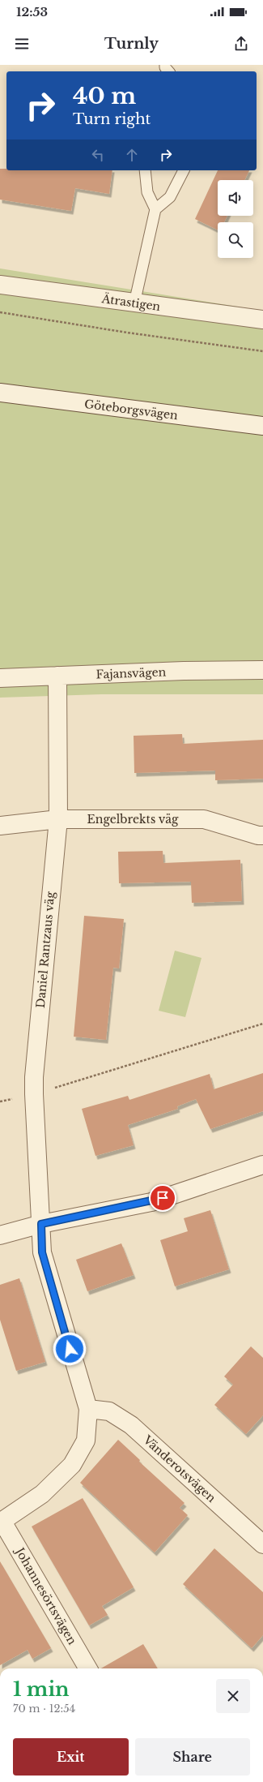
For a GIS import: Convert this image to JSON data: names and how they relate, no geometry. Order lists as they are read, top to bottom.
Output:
{
  "streets": {
    "street": [
      "Ätrastigen",
      "Göteborgsvägen",
      "Fajansvägen",
      "Engelbrekts väg",
      "Daniel Rantzaus väg",
      "Vänderotsvägen",
      "Johannesörtsvägen"
    ]
  },
  "crossings": [
    ["Fajansvägen", "Daniel Rantzaus väg"],
    ["Engelbrekts väg", "Daniel Rantzaus väg"],
    ["Daniel Rantzaus väg", "Vänderotsvägen"]
  ],
  "page": {
    "status": "12:53",
    "header": "Turnly",
    "turn": ["40 m", "Turn right"],
    "heading": ["1 min", "70 m · 12:54"],
    "buttons": ["Exit", "Share"]
  }
}
